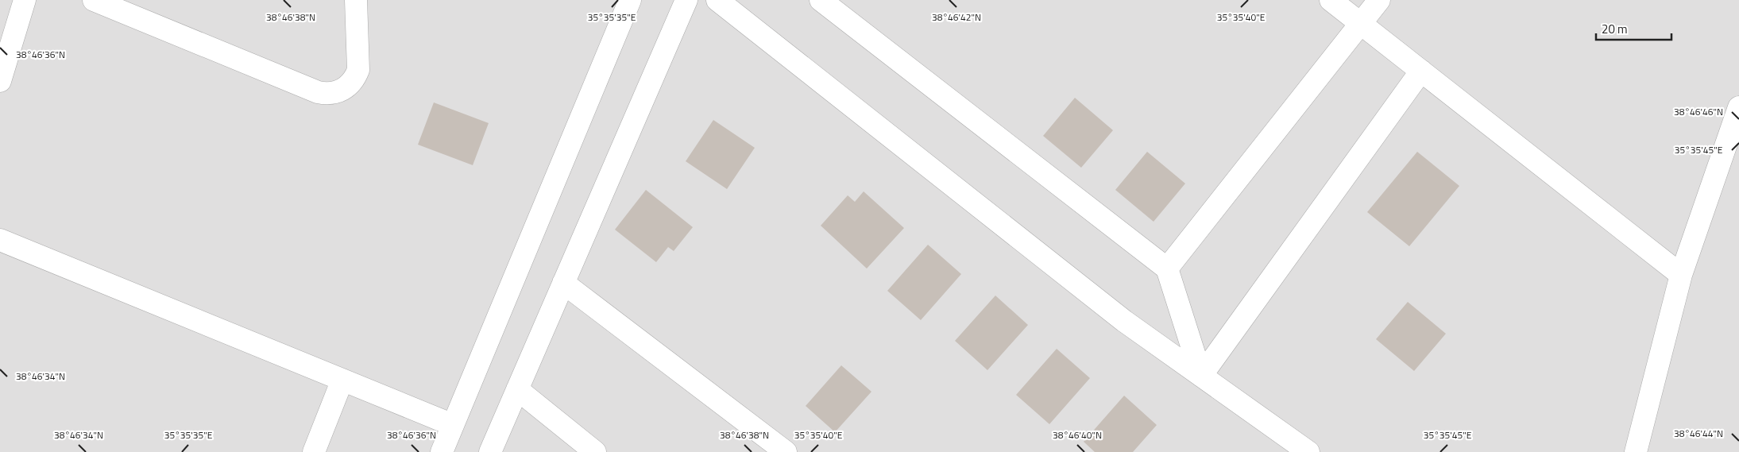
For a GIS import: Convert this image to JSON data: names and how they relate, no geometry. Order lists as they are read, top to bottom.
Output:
{
  "scale_bar": "20 m",
  "coordinates": [
    "38°46'38\"N",
    "38°46'42\"N",
    "35°35'35\"E",
    "35°35'40\"E",
    "38°46'36\"N",
    "38°46'46\"N",
    "35°35'45\"E",
    "38°46'34\"N",
    "38°46'44\"N",
    "38°46'40\"N"
  ]
}
